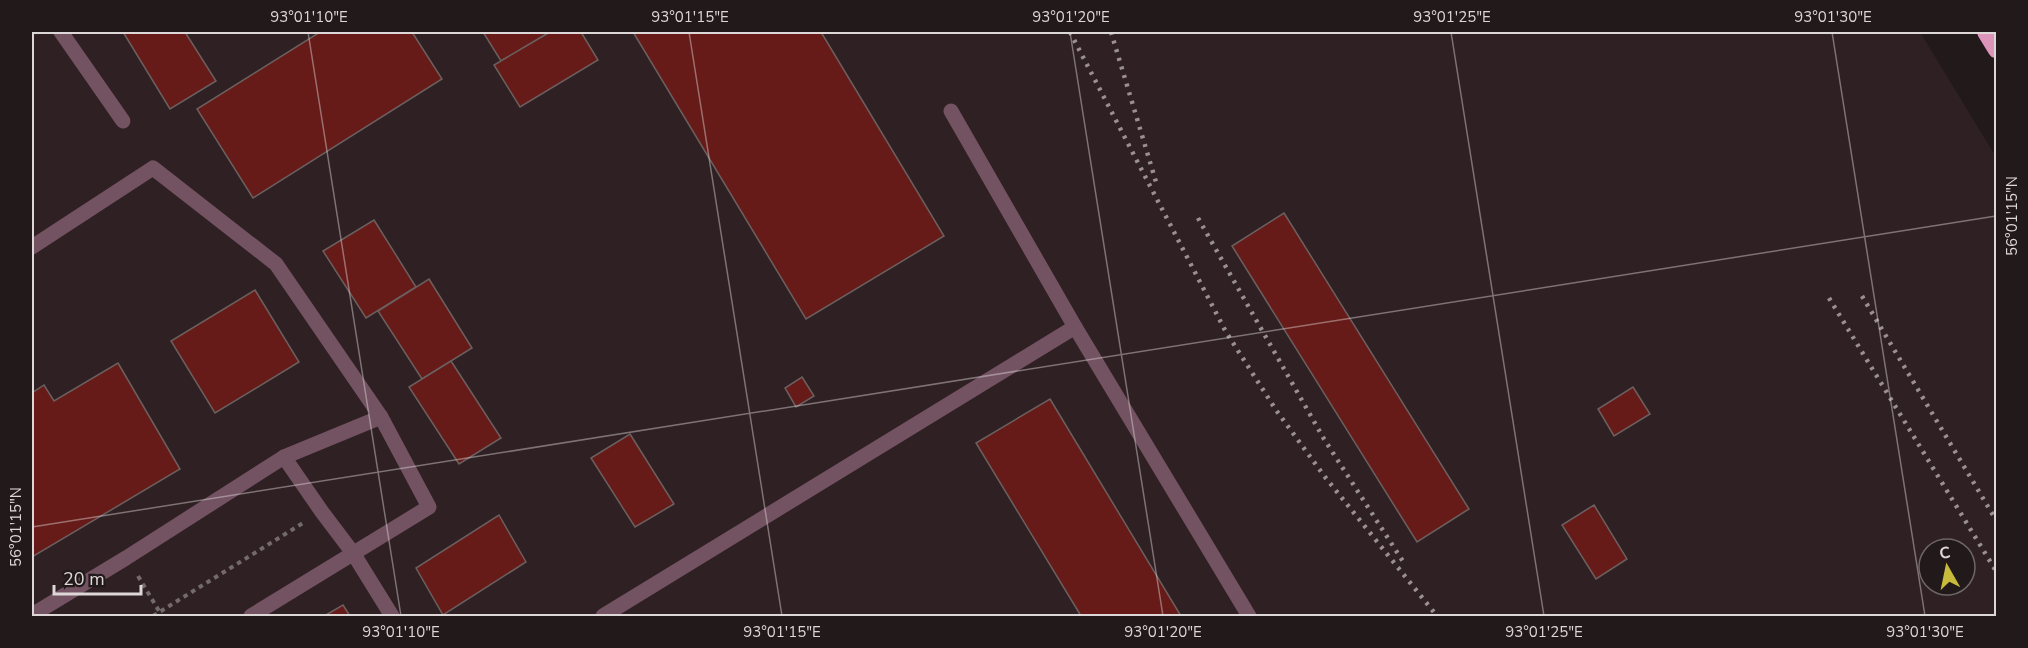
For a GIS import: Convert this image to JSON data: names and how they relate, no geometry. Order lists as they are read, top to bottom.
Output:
{
  "scale_bar": "20 m",
  "north": "top",
  "coordinates": [
    "93°01'10\"E",
    "93°01'15\"E",
    "93°01'20\"E",
    "93°01'25\"E",
    "93°01'30\"E",
    "56°01'15\"N"
  ]
}
